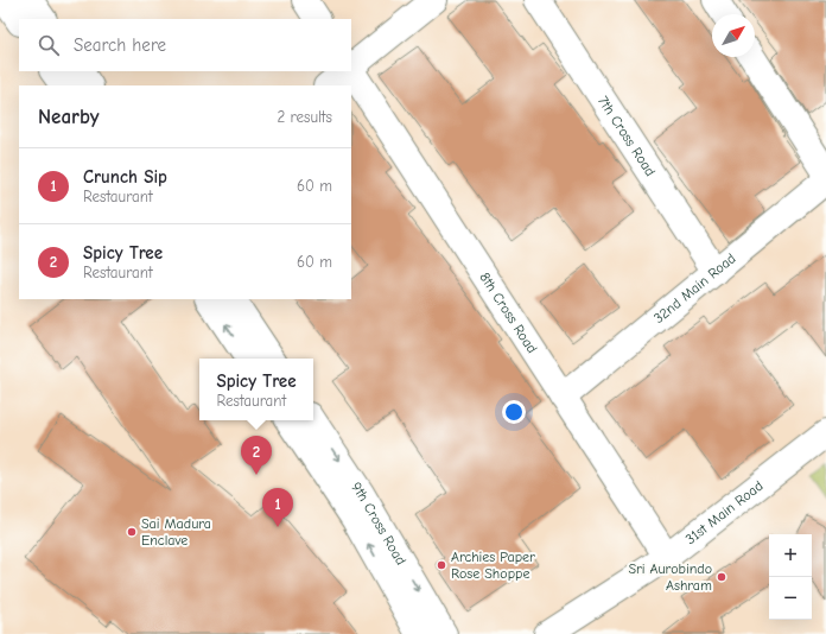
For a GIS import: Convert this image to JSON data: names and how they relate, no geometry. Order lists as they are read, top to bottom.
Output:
{
  "streets": {
    "street": [
      "7th Cross Road",
      "32nd Main Road",
      "8th Cross Road",
      "31st Main Road",
      "9th Cross Road"
    ]
  },
  "crossings": [
    ["7th Cross Road", "32nd Main Road"],
    ["32nd Main Road", "8th Cross Road"],
    ["8th Cross Road", "31st Main Road"]
  ],
  "places": ["Sai Madura Enclave", "Archies Paper Rose Shoppe", "Sri Aurobindo Ashram"],
  "north": "top right",
  "page": {
    "search": "Search here",
    "heading": ["Nearby", "2 results"],
    "list": [
      {
        "mark": "1",
        "name": "Crunch Sip",
        "note": "Restaurant",
        "value": "60 m"
      },
      {
        "mark": "2",
        "name": "Spicy Tree",
        "note": "Restaurant",
        "value": "60 m"
      }
    ],
    "popup": ["Spicy Tree", "Restaurant"],
    "pins": ["2", "1"],
    "map_buttons": ["+", "−"]
  }
}
